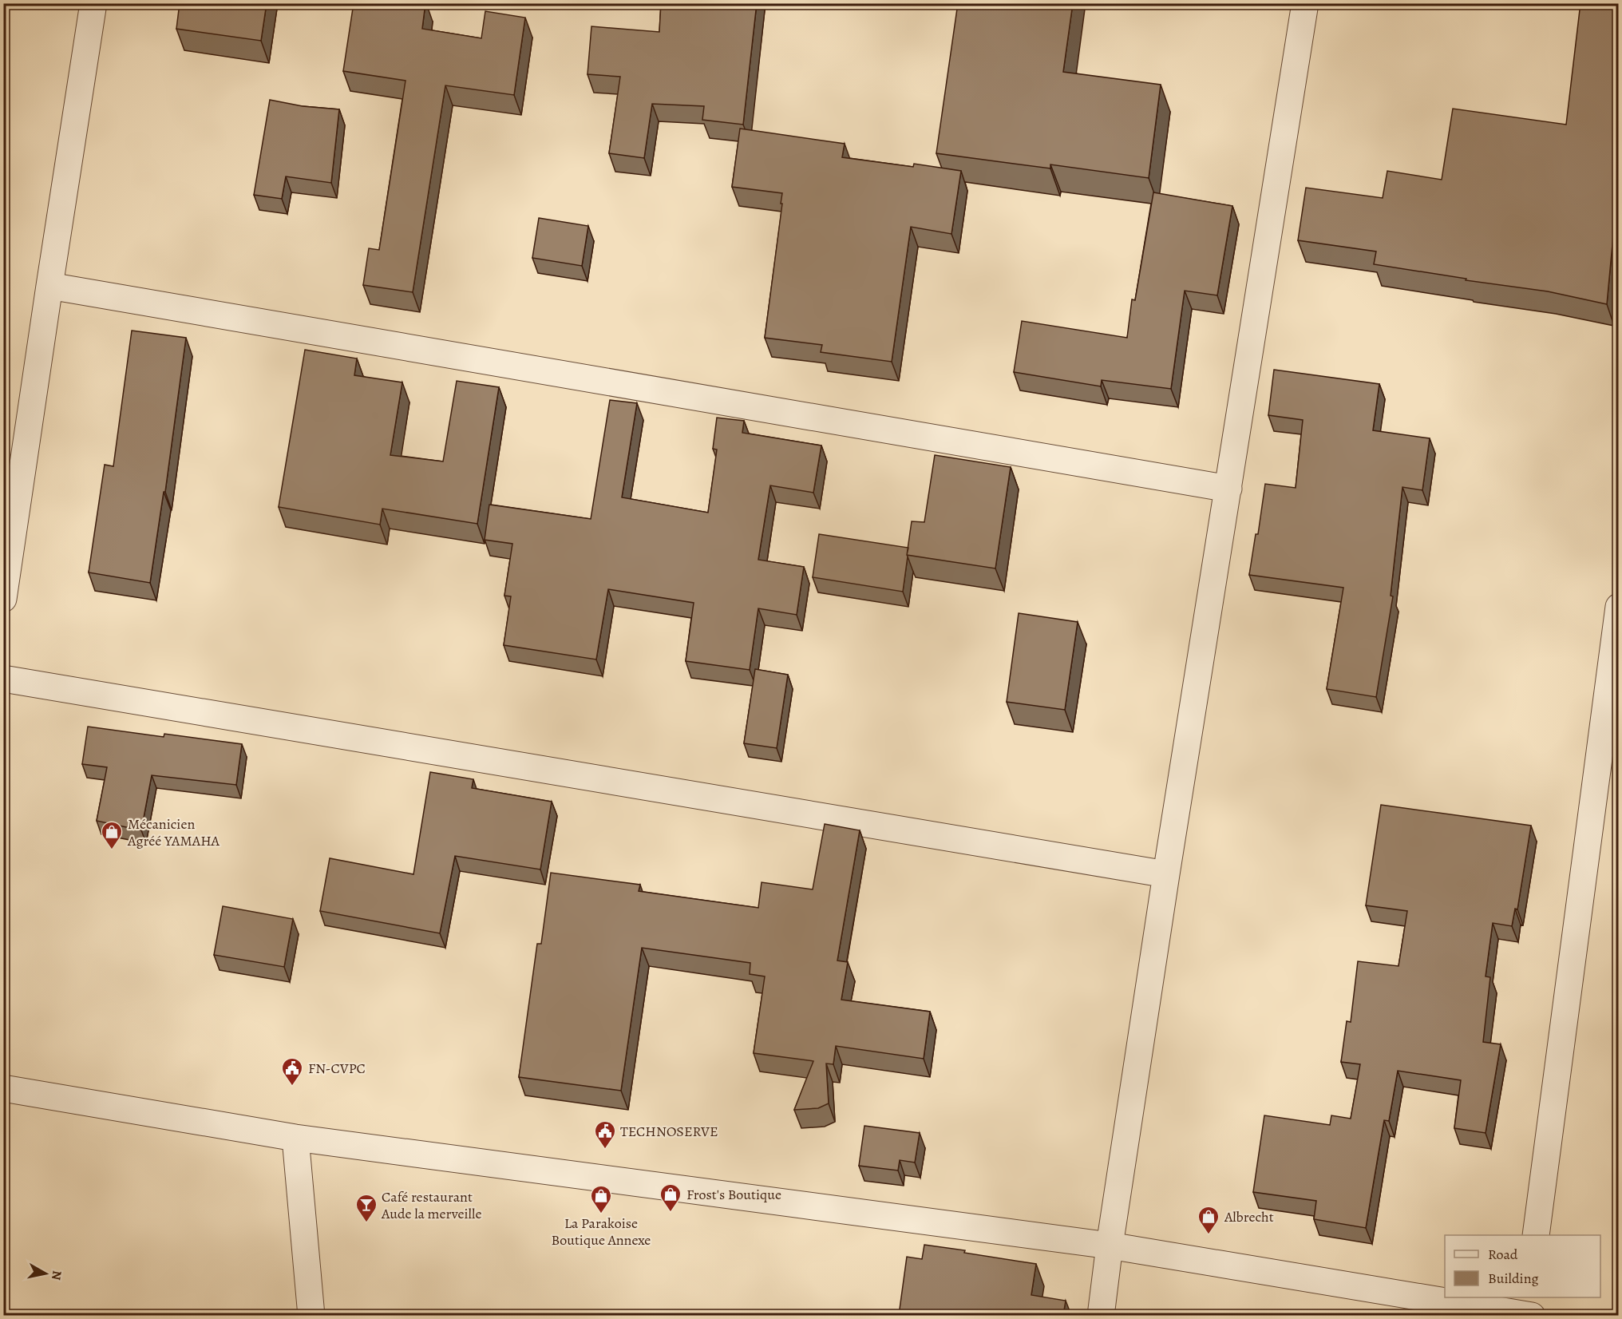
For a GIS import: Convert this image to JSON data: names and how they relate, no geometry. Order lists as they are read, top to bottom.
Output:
{
  "places": {
    "shop": [
      "Mécanicien Agréé YAMAHA",
      "Frost's Boutique",
      "La Parakoise Boutique Annexe",
      "Albrecht"
    ],
    "public building": ["FN-CVPC", "TECHNOSERVE"],
    "bar": ["Café restaurant Aude la merveille"]
  },
  "legend": ["Road", "Building"],
  "north": "right"
}
